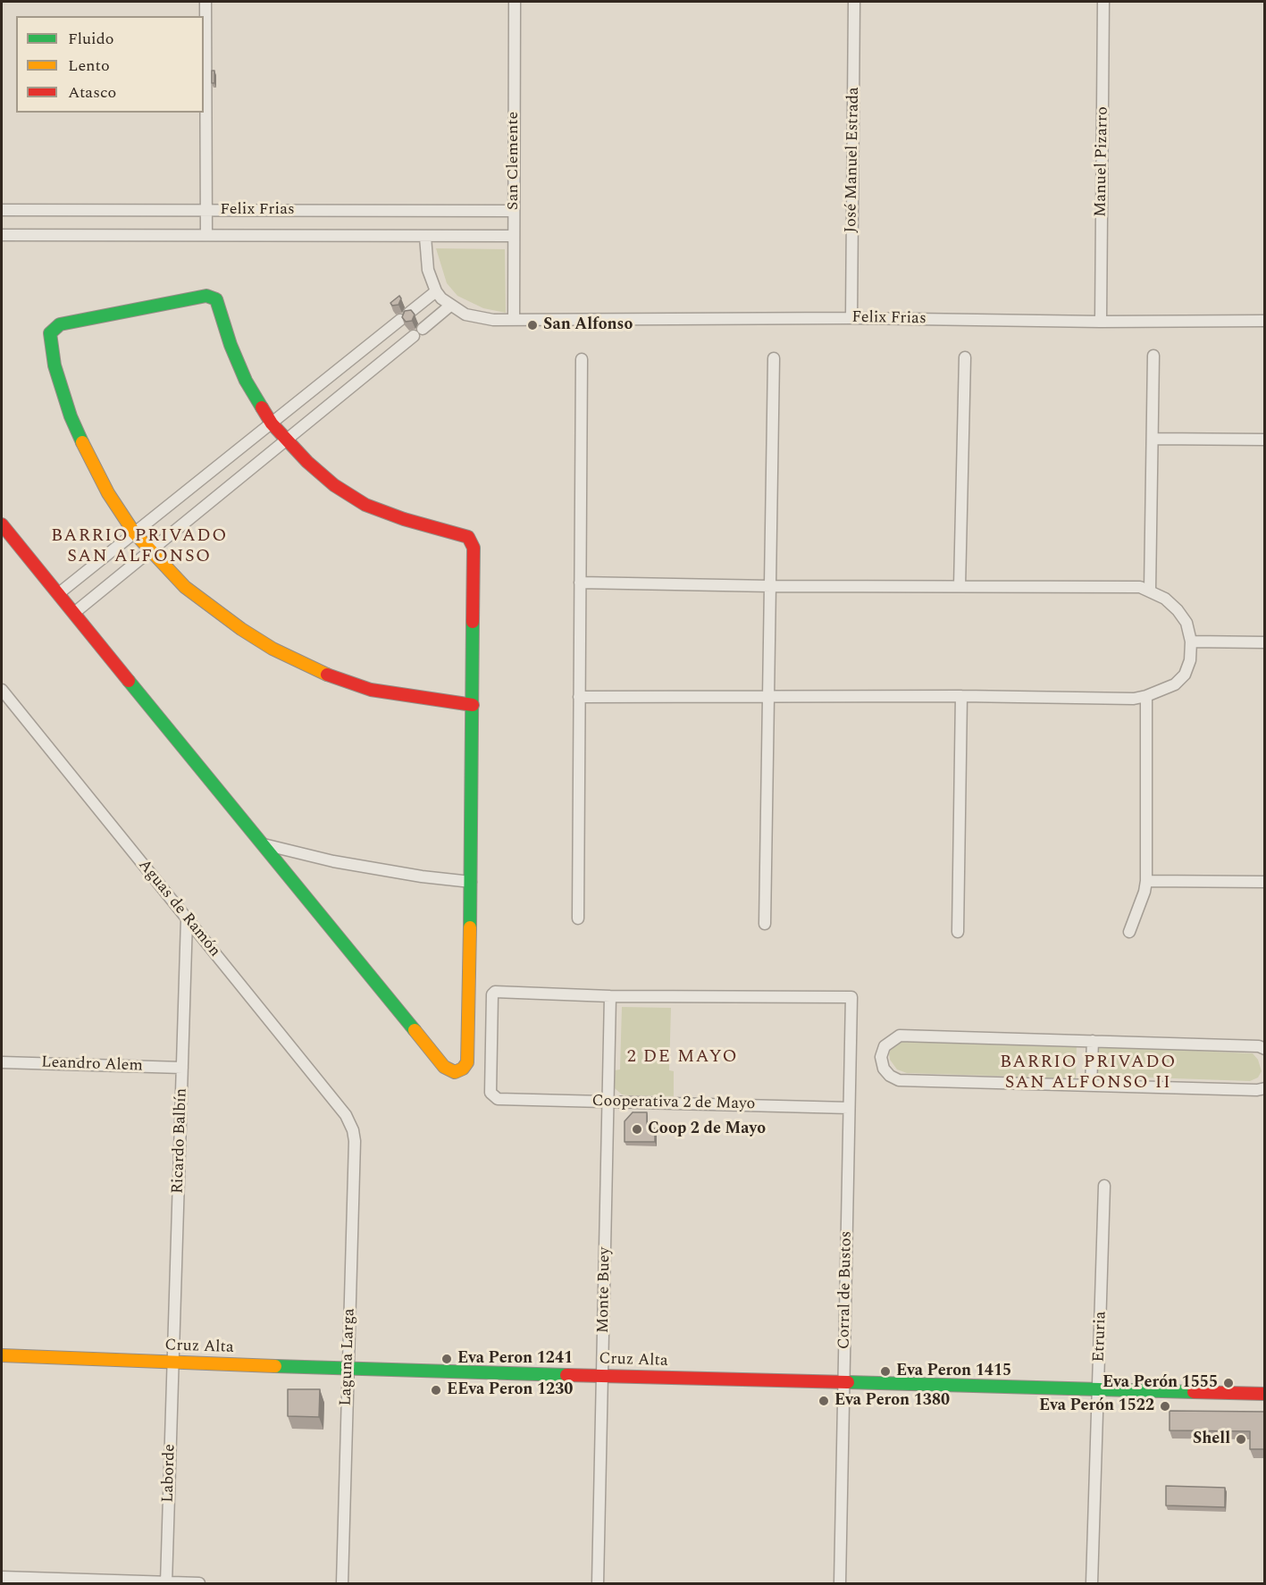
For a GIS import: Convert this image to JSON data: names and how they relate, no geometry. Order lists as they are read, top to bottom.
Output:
{
  "streets": {
    "street": [
      "José Manuel Estrada",
      "San Clemente",
      "Manuel Pizarro",
      "Felix Frias",
      "Aguas de Ramón",
      "Leandro Alem",
      "Cooperativa 2 de Mayo",
      "Ricardo Balbín",
      "Monte Buey",
      "Corral de Bustos",
      "Etruria",
      "Cruz Alta",
      "Laguna Larga",
      "Laborde"
    ]
  },
  "crossings": [
    ["José Manuel Estrada", "Felix Frias"],
    ["San Clemente", "Felix Frias"],
    ["Manuel Pizarro", "Felix Frias"],
    ["Aguas de Ramón", "Ricardo Balbín"],
    ["Aguas de Ramón", "Laguna Larga"],
    ["Leandro Alem", "Ricardo Balbín"],
    ["Cooperativa 2 de Mayo", "Monte Buey"],
    ["Cooperativa 2 de Mayo", "Corral de Bustos"],
    ["Ricardo Balbín", "Cruz Alta"],
    ["Ricardo Balbín", "Laborde"],
    ["Monte Buey", "Corral de Bustos"],
    ["Monte Buey", "Cruz Alta"],
    ["Corral de Bustos", "Cruz Alta"],
    ["Etruria", "Cruz Alta"],
    ["Cruz Alta", "Laguna Larga"],
    ["Cruz Alta", "Laborde"]
  ],
  "districts": ["BARRIO PRIVADO SAN ALFONSO", "2 DE MAYO", "BARRIO PRIVADO SAN ALFONSO II"],
  "places": [
    "San Alfonso",
    "Coop 2 de Mayo",
    "Eva Peron 1241",
    "Eva Peron 1415",
    "Eva Perón 1555",
    "EEva Peron 1230",
    "Eva Peron 1380",
    "Eva Perón 1522",
    "Shell"
  ],
  "legend": ["Fluido", "Lento", "Atasco"]
}
